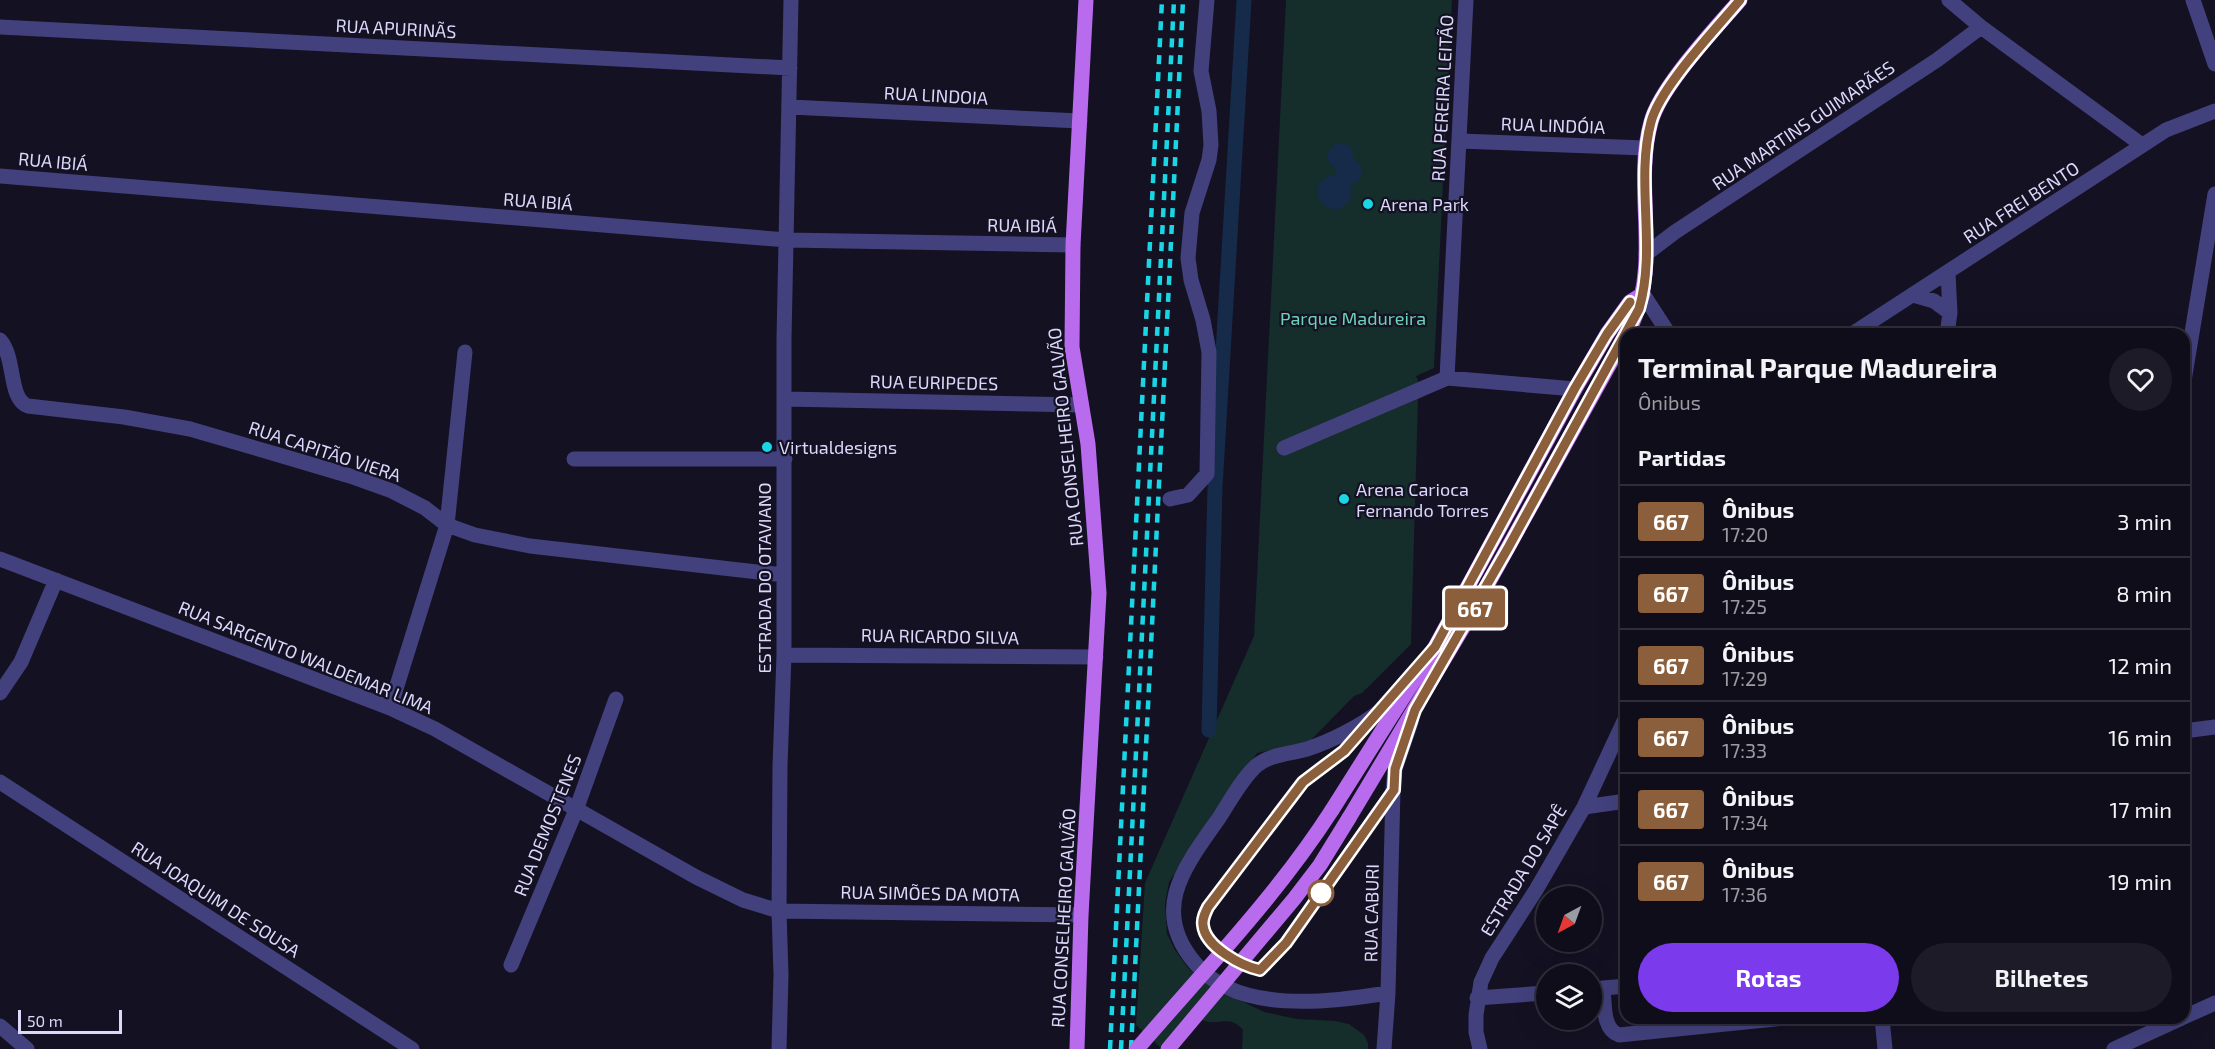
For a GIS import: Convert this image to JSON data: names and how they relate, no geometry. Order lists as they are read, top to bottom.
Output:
{
  "streets": {
    "main road": ["RUA CONSELHEIRO GALVÃO"],
    "street": [
      "RUA APURINÃS",
      "RUA LINDOIA",
      "RUA PEREIRA LEITÃO",
      "RUA LINDÓIA",
      "RUA MARTINS GUIMARÃES",
      "RUA IBIÁ",
      "RUA FREI BENTO",
      "RUA EURIPEDES",
      "RUA CAPITÃO VIERA",
      "ESTRADA DO OTAVIANO",
      "RUA RICARDO SILVA",
      "RUA SARGENTO WALDEMAR LIMA",
      "RUA DEMOSTENES",
      "ESTRADA DO SAPÊ",
      "RUA SIMÕES DA MOTA",
      "RUA JOAQUIM DE SOUSA",
      "RUA CABURI"
    ]
  },
  "crossings": [
    ["RUA APURINÃS", "ESTRADA DO OTAVIANO"],
    ["RUA LINDOIA", "RUA CONSELHEIRO GALVÃO"],
    ["RUA LINDOIA", "ESTRADA DO OTAVIANO"],
    ["RUA PEREIRA LEITÃO", "RUA LINDÓIA"],
    ["RUA IBIÁ", "RUA CONSELHEIRO GALVÃO"],
    ["RUA IBIÁ", "ESTRADA DO OTAVIANO"],
    ["RUA EURIPEDES", "RUA CONSELHEIRO GALVÃO"],
    ["RUA EURIPEDES", "ESTRADA DO OTAVIANO"],
    ["RUA CONSELHEIRO GALVÃO", "RUA RICARDO SILVA"],
    ["RUA CONSELHEIRO GALVÃO", "RUA SIMÕES DA MOTA"],
    ["RUA CAPITÃO VIERA", "ESTRADA DO OTAVIANO"],
    ["ESTRADA DO OTAVIANO", "RUA RICARDO SILVA"],
    ["ESTRADA DO OTAVIANO", "RUA SARGENTO WALDEMAR LIMA"],
    ["ESTRADA DO OTAVIANO", "RUA SIMÕES DA MOTA"],
    ["RUA SARGENTO WALDEMAR LIMA", "RUA DEMOSTENES"],
    ["RUA SARGENTO WALDEMAR LIMA", "RUA SIMÕES DA MOTA"]
  ],
  "parks": ["Parque Madureira"],
  "places": ["Arena Park", "Virtualdesigns", "Arena Carioca Fernando Torres"],
  "lines": ["bus line 667"],
  "scale_bar": "50 m",
  "north": "bottom left",
  "page": {
    "on_map": "667",
    "heading": [
      ["Terminal Parque Madureira", "Ônibus"],
      "Partidas"
    ],
    "list": [
      {
        "mark": "667",
        "name": "Ônibus",
        "note": "17:20",
        "value": "3 min"
      },
      {
        "mark": "667",
        "name": "Ônibus",
        "note": "17:25",
        "value": "8 min"
      },
      {
        "mark": "667",
        "name": "Ônibus",
        "note": "17:29",
        "value": "12 min"
      },
      {
        "mark": "667",
        "name": "Ônibus",
        "note": "17:33",
        "value": "16 min"
      },
      {
        "mark": "667",
        "name": "Ônibus",
        "note": "17:34",
        "value": "17 min"
      },
      {
        "mark": "667",
        "name": "Ônibus",
        "note": "17:36",
        "value": "19 min"
      }
    ],
    "buttons": ["Rotas", "Bilhetes"],
    "scale": "50 m"
  }
}
